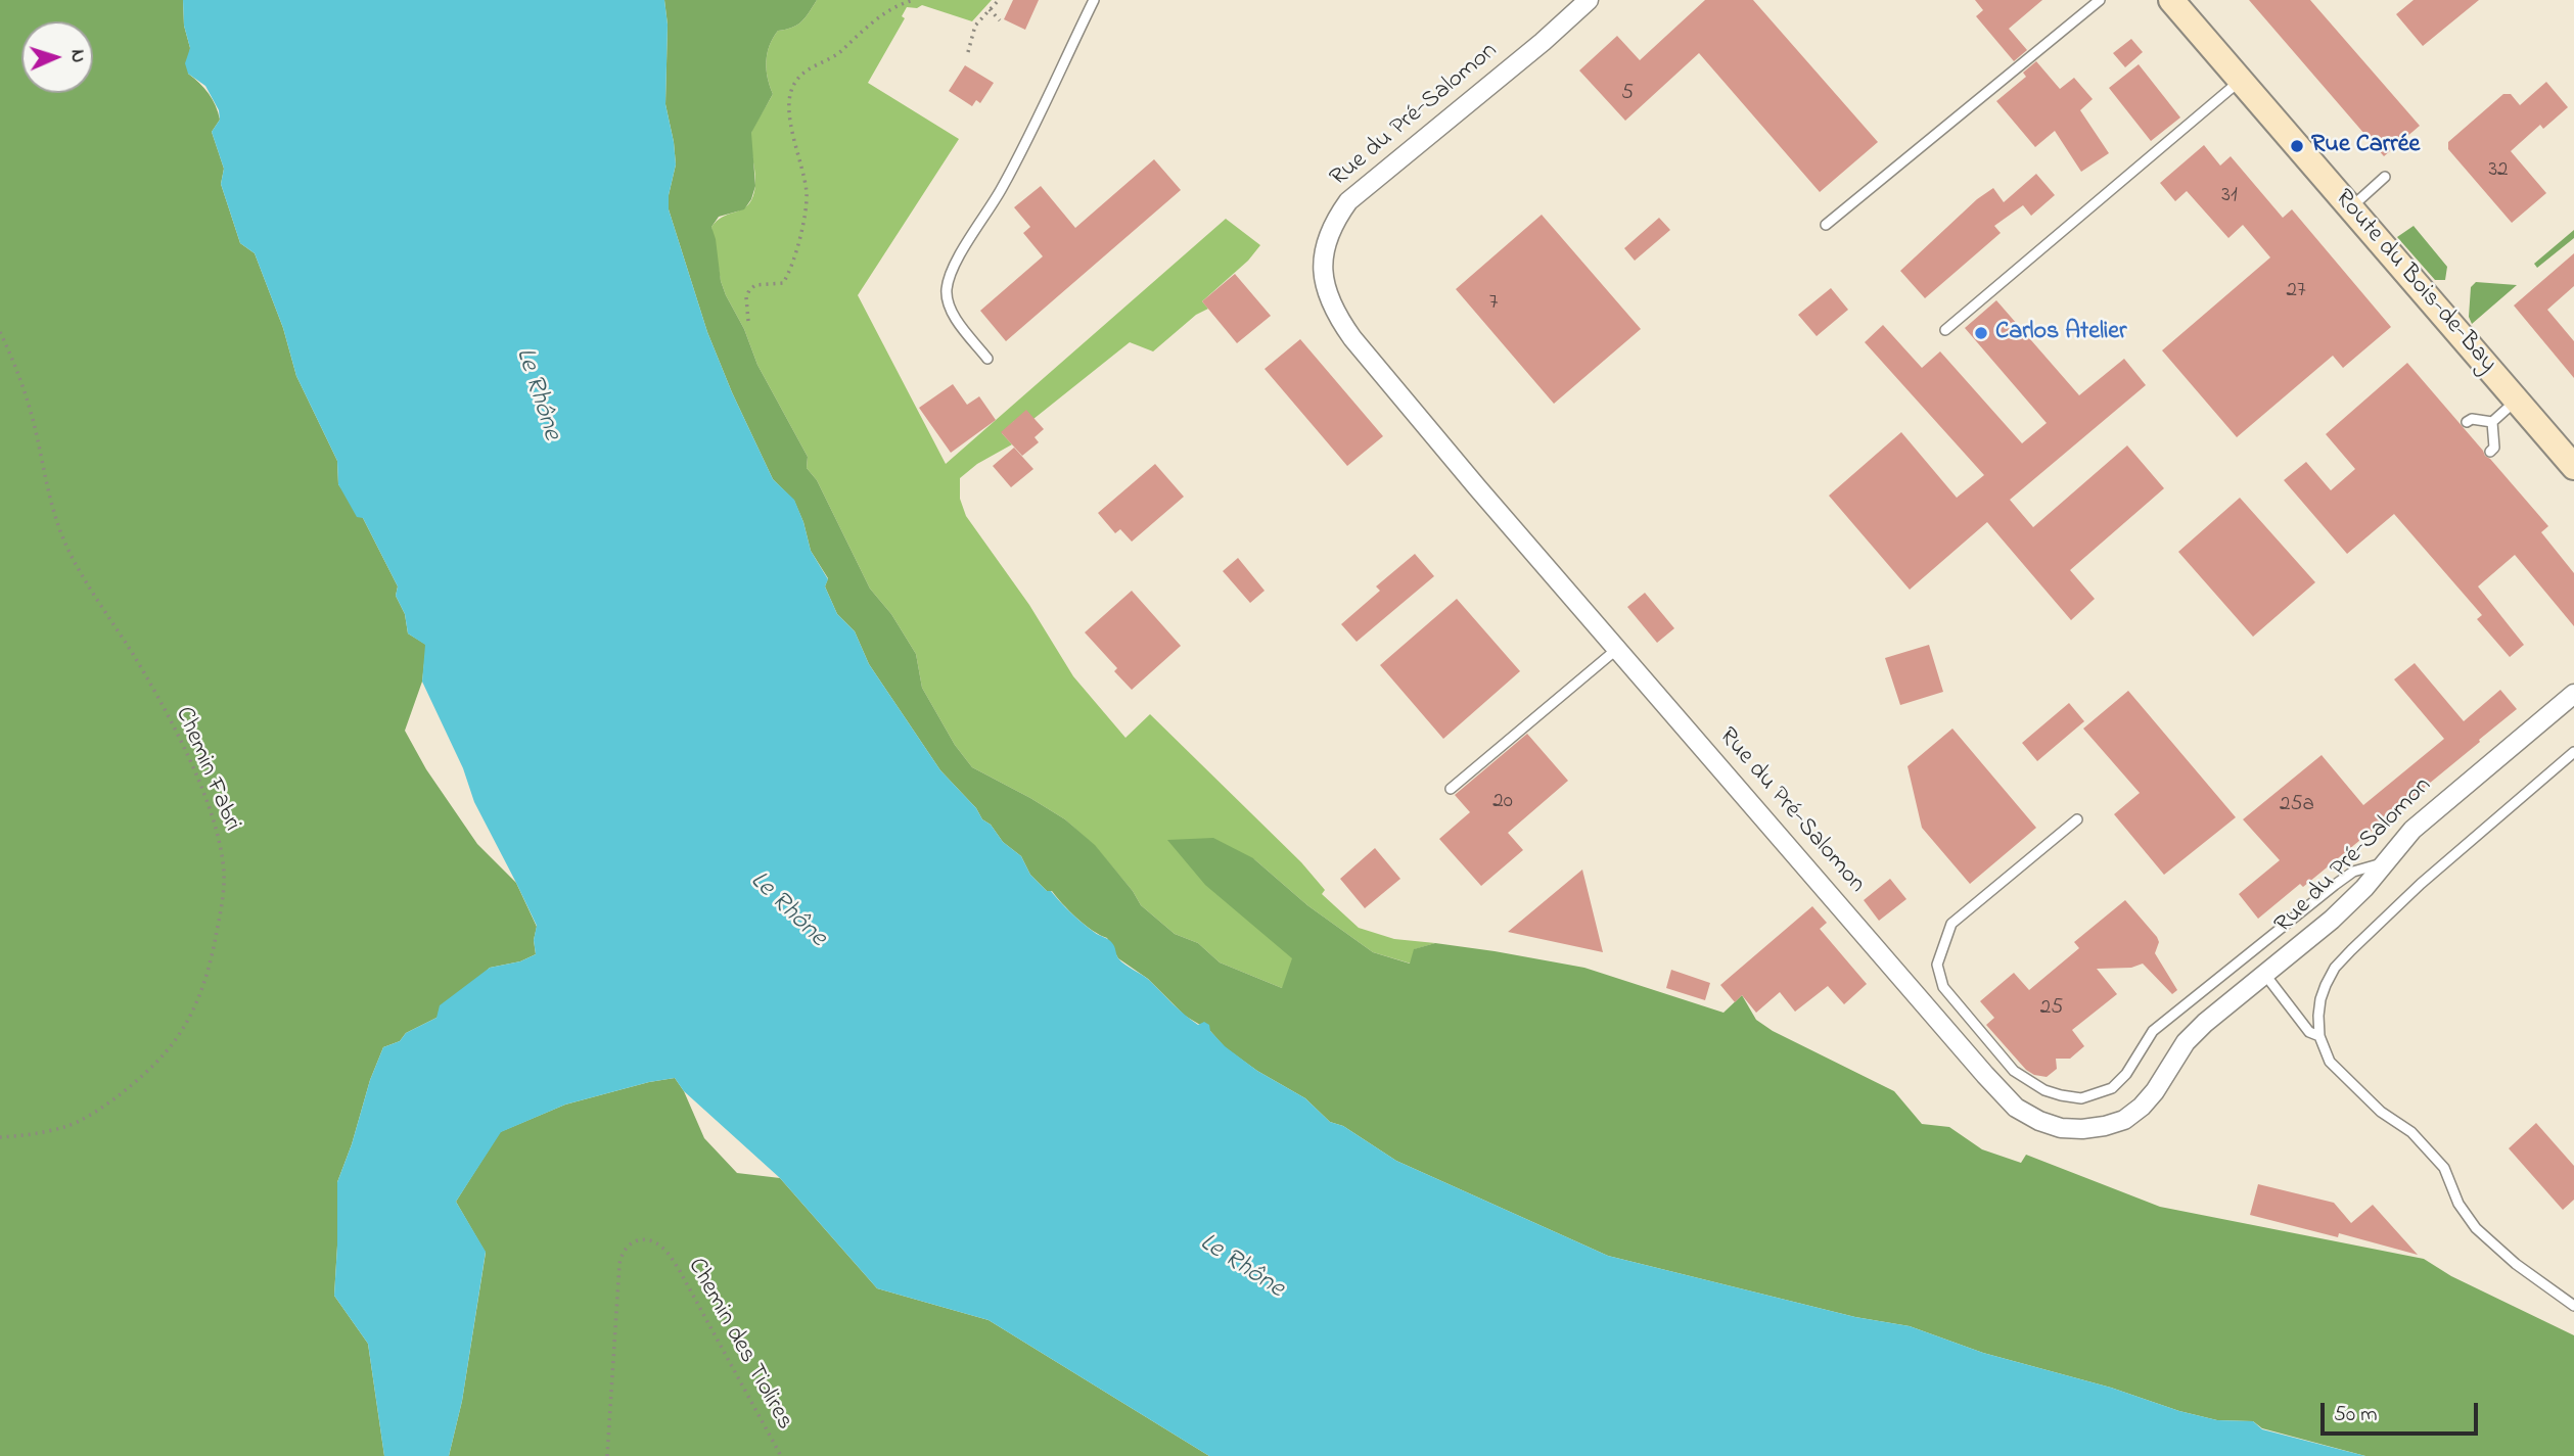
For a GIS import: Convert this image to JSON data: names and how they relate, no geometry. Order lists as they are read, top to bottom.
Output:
{
  "streets": {
    "main road": ["Route du Bois-de-Bay"],
    "street": ["Rue du Pré-Salomon"],
    "path": ["Chemin Fabri", "Chemin des Tiolires"]
  },
  "water": ["Le Rhône"],
  "places": ["Rue Carrée", "Carlos Atelier"],
  "house_numbers": [
    "5",
    "32",
    "31",
    "27",
    "7",
    "20",
    "25a",
    "25"
  ],
  "scale_bar": "50 m",
  "north": "right"
}
